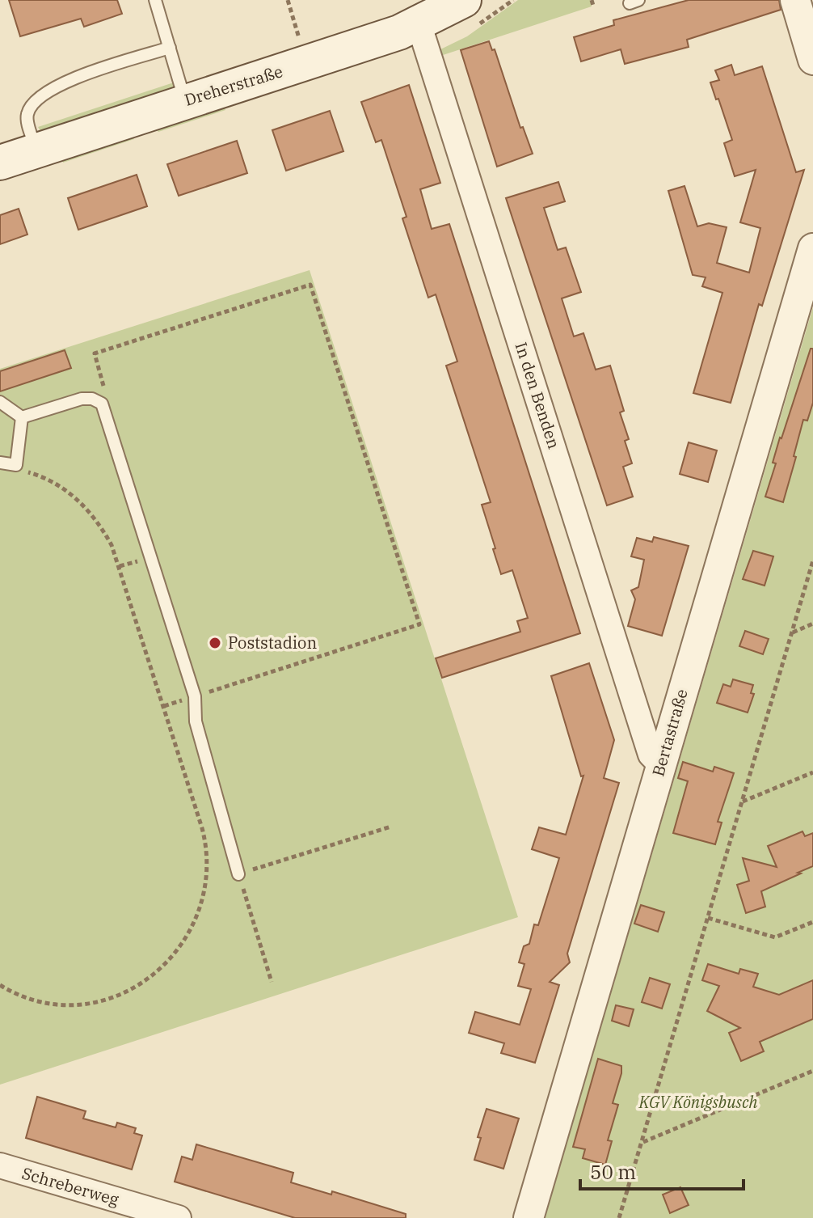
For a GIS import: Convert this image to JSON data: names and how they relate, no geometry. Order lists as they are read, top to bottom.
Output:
{
  "streets": {
    "main road": ["Dreherstraße"],
    "street": ["In den Benden", "Bertastraße", "Schreberweg"]
  },
  "crossings": [
    ["Dreherstraße", "In den Benden"],
    ["In den Benden", "Bertastraße"]
  ],
  "parks": ["KGV Königsbusch"],
  "places": ["Poststadion"],
  "scale_bar": "50 m"
}
